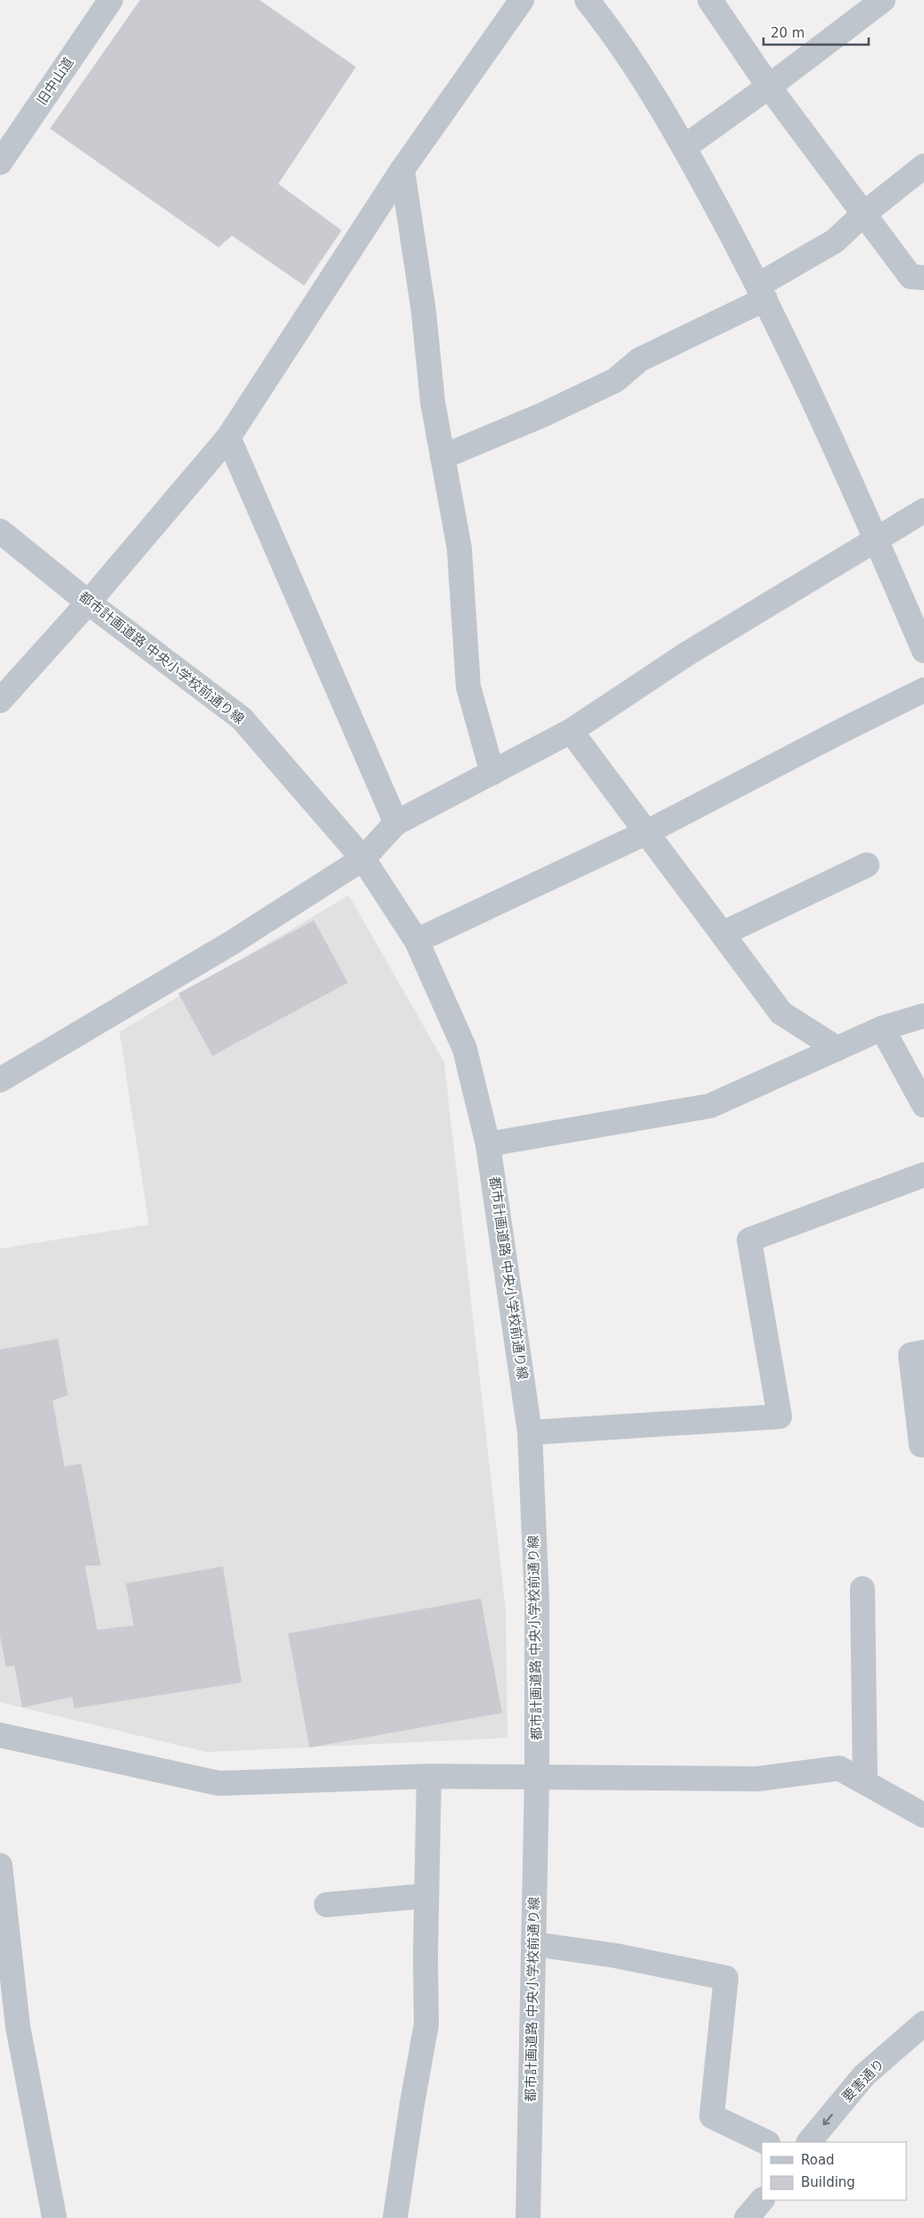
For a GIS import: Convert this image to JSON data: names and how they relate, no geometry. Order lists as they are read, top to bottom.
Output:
{
  "streets": {
    "street": ["旧中山道", "都市計画道路 中央小学校前通り線", "要害通り"]
  },
  "one_way": ["要害通り"],
  "legend": ["Road", "Building"],
  "scale_bar": "20 m"
}
